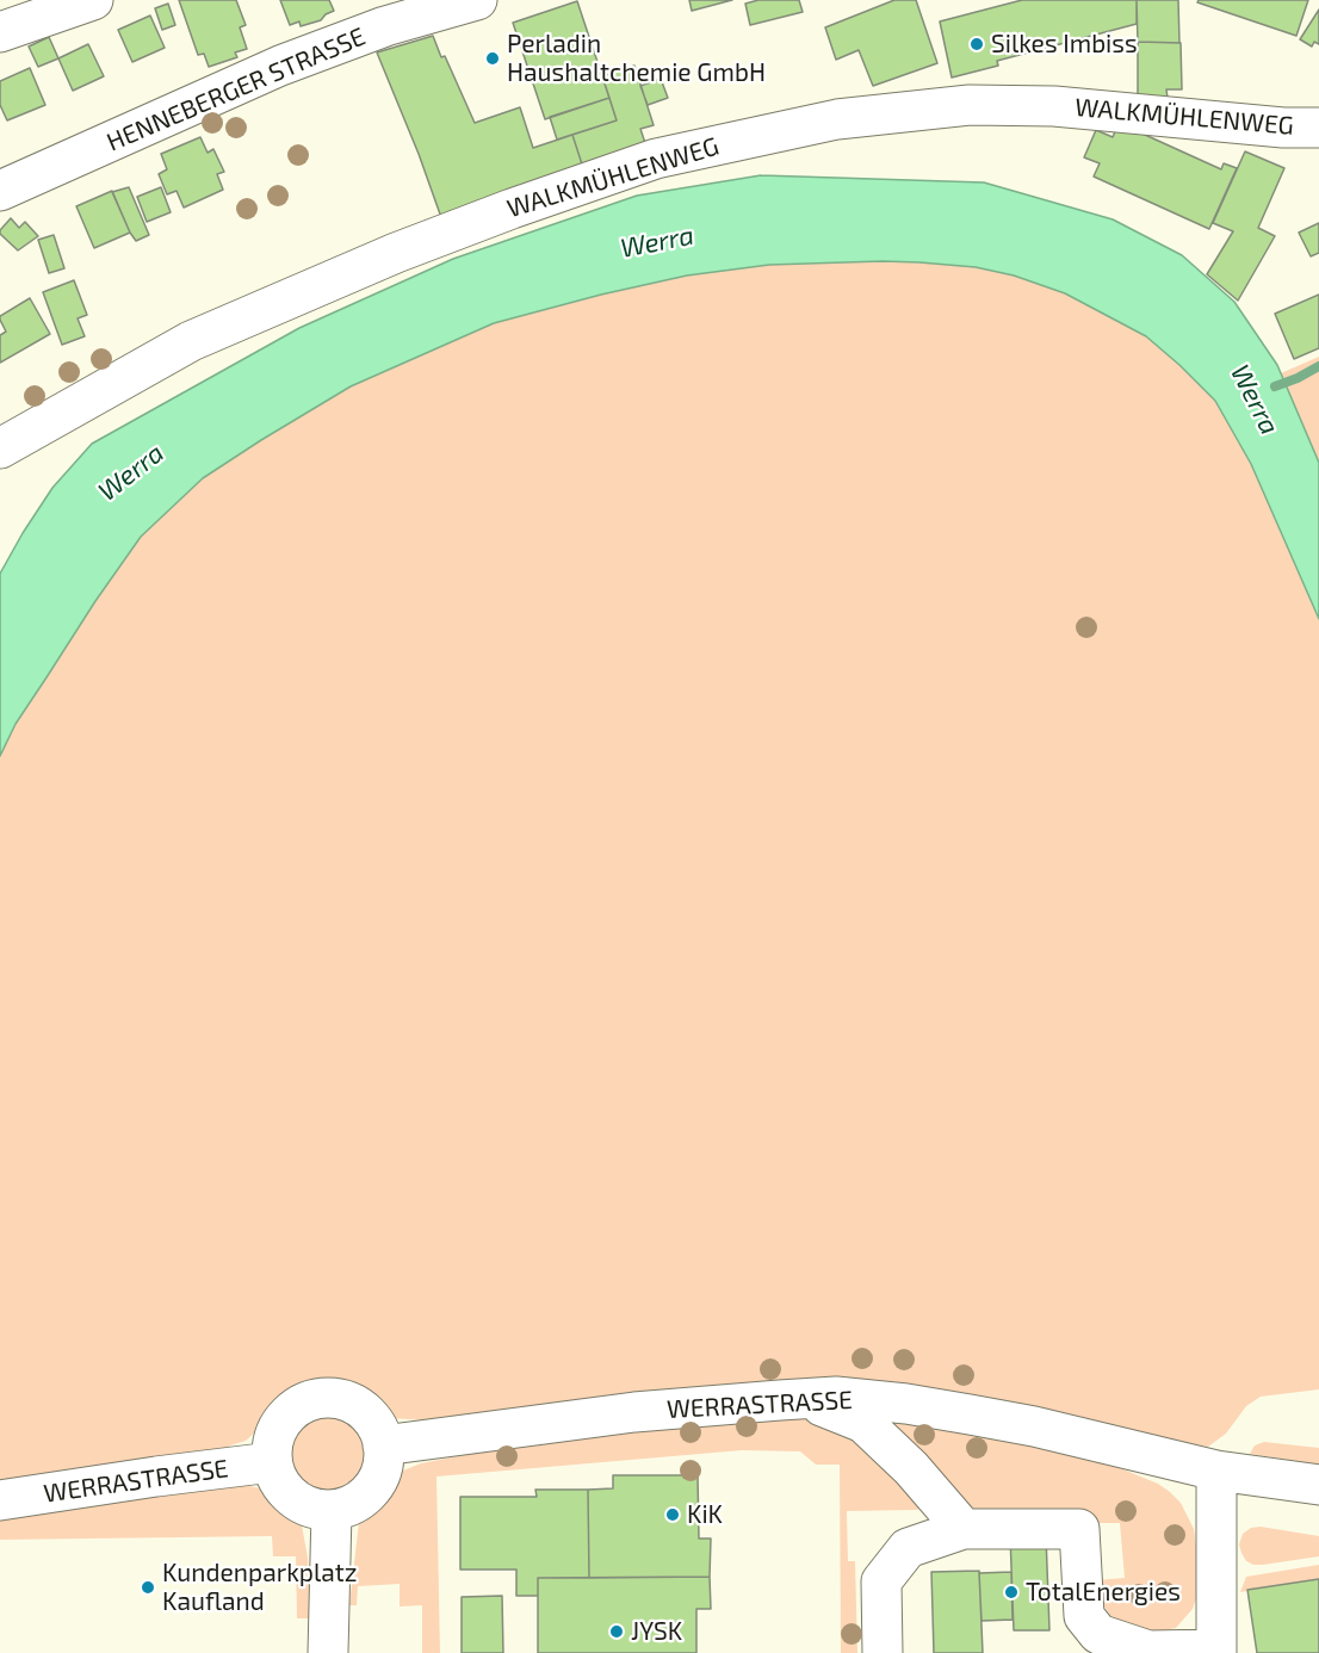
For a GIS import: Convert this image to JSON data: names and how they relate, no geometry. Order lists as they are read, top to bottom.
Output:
{
  "streets": {
    "street": ["HENNEBERGER STRASSE", "WALKMÜHLENWEG", "WERRASTRASSE"]
  },
  "water": ["Werra"],
  "places": [
    "Silkes Imbiss",
    "Perladin Haushaltchemie GmbH",
    "KiK",
    "Kundenparkplatz Kaufland",
    "TotalEnergies",
    "JYSK"
  ]
}
